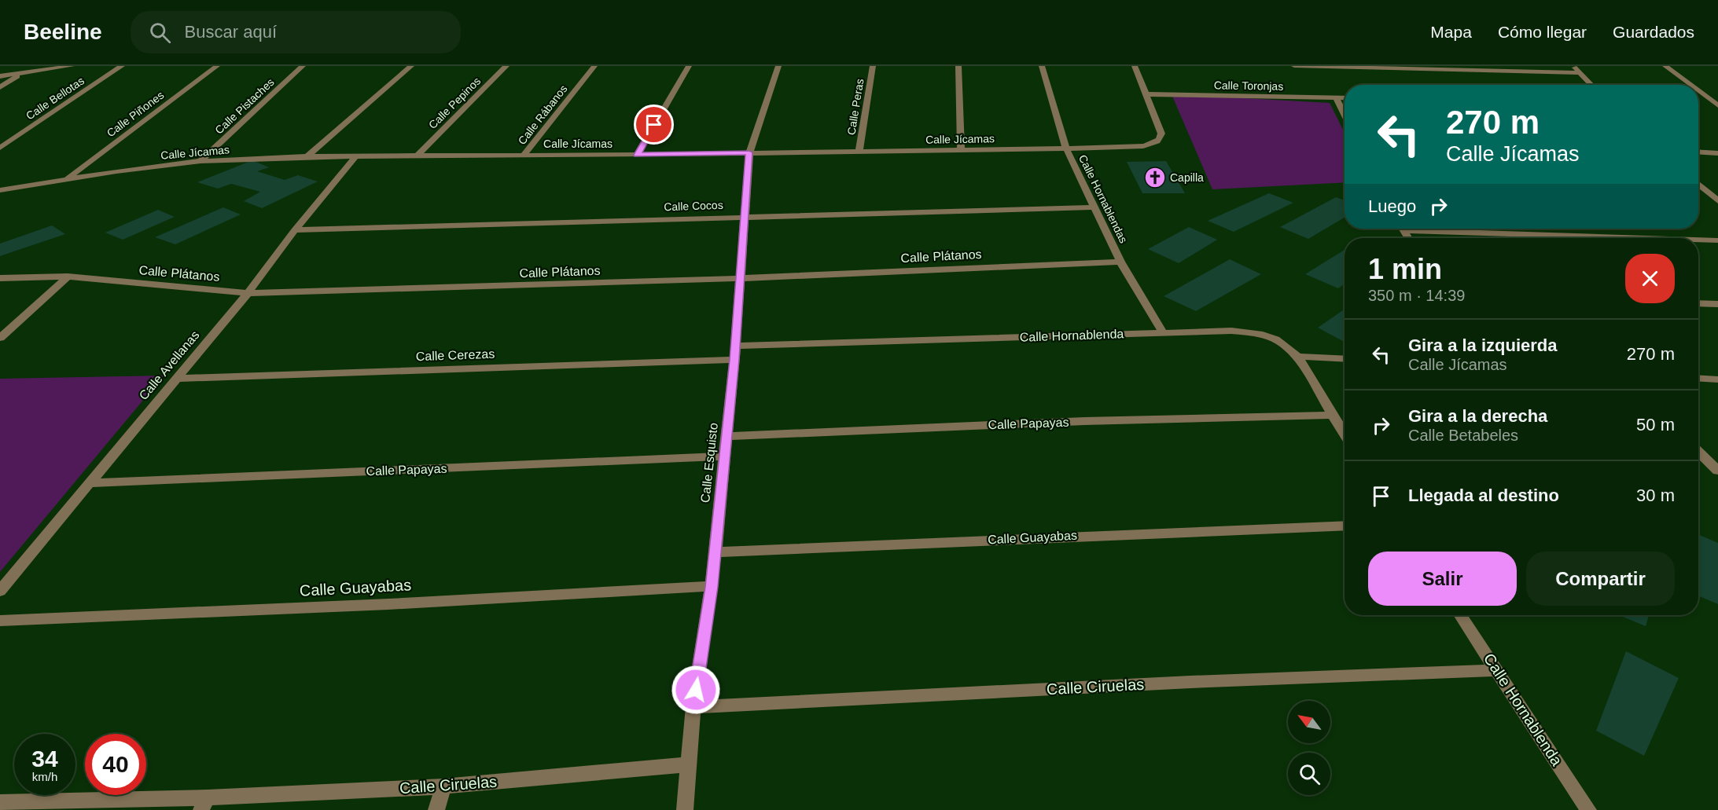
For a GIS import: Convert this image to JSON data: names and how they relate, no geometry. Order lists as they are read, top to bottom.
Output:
{
  "streets": {
    "street": [
      "Calle Toronjas",
      "Calle Bellotas",
      "Calle Pepinos",
      "Calle Pistaches",
      "Calle Peras",
      "Calle Piñones",
      "Calle Rábanos",
      "Calle Jícamas",
      "Calle Hornablendas",
      "Calle Cocos",
      "Calle Plátanos",
      "Calle Hornablenda",
      "Calle Cerezas",
      "Calle Avellanas",
      "Calle Papayas",
      "Calle Esquisto",
      "Calle Guayabas",
      "Calle Ciruelas"
    ]
  },
  "crossings": [
    ["Calle Toronjas", "Calle Jícamas"],
    ["Calle Pepinos", "Calle Jícamas"],
    ["Calle Pistaches", "Calle Jícamas"],
    ["Calle Peras", "Calle Jícamas"],
    ["Calle Piñones", "Calle Jícamas"],
    ["Calle Rábanos", "Calle Jícamas"],
    ["Calle Jícamas", "Calle Hornablendas"],
    ["Calle Jícamas", "Calle Avellanas"],
    ["Calle Jícamas", "Calle Esquisto"],
    ["Calle Hornablendas", "Calle Cocos"],
    ["Calle Hornablendas", "Calle Plátanos"],
    ["Calle Hornablendas", "Calle Hornablenda"],
    ["Calle Cocos", "Calle Avellanas"],
    ["Calle Cocos", "Calle Esquisto"],
    ["Calle Plátanos", "Calle Avellanas"],
    ["Calle Plátanos", "Calle Esquisto"],
    ["Calle Hornablenda", "Calle Papayas"],
    ["Calle Hornablenda", "Calle Esquisto"],
    ["Calle Hornablenda", "Calle Ciruelas"],
    ["Calle Cerezas", "Calle Avellanas"],
    ["Calle Cerezas", "Calle Esquisto"],
    ["Calle Avellanas", "Calle Papayas"],
    ["Calle Papayas", "Calle Esquisto"],
    ["Calle Esquisto", "Calle Guayabas"],
    ["Calle Esquisto", "Calle Ciruelas"]
  ],
  "places": {
    "church": ["Capilla"]
  },
  "north": "top left",
  "page": {
    "header": "Beeline",
    "search": "Buscar aquí",
    "nav": ["Mapa", "Cómo llegar", "Guardados"],
    "turn": ["270 m", "Calle Jícamas"],
    "then": "Luego",
    "heading": ["1 min", "350 m · 14:39"],
    "list": [
      {
        "name": "Gira a la izquierda",
        "note": "Calle Jícamas",
        "value": "270 m"
      },
      {
        "name": "Gira a la derecha",
        "note": "Calle Betabeles",
        "value": "50 m"
      },
      {
        "name": "Llegada al destino",
        "value": "30 m"
      }
    ],
    "buttons": ["Salir", "Compartir"],
    "speed": "34 km/h",
    "limit": "40"
  }
}
